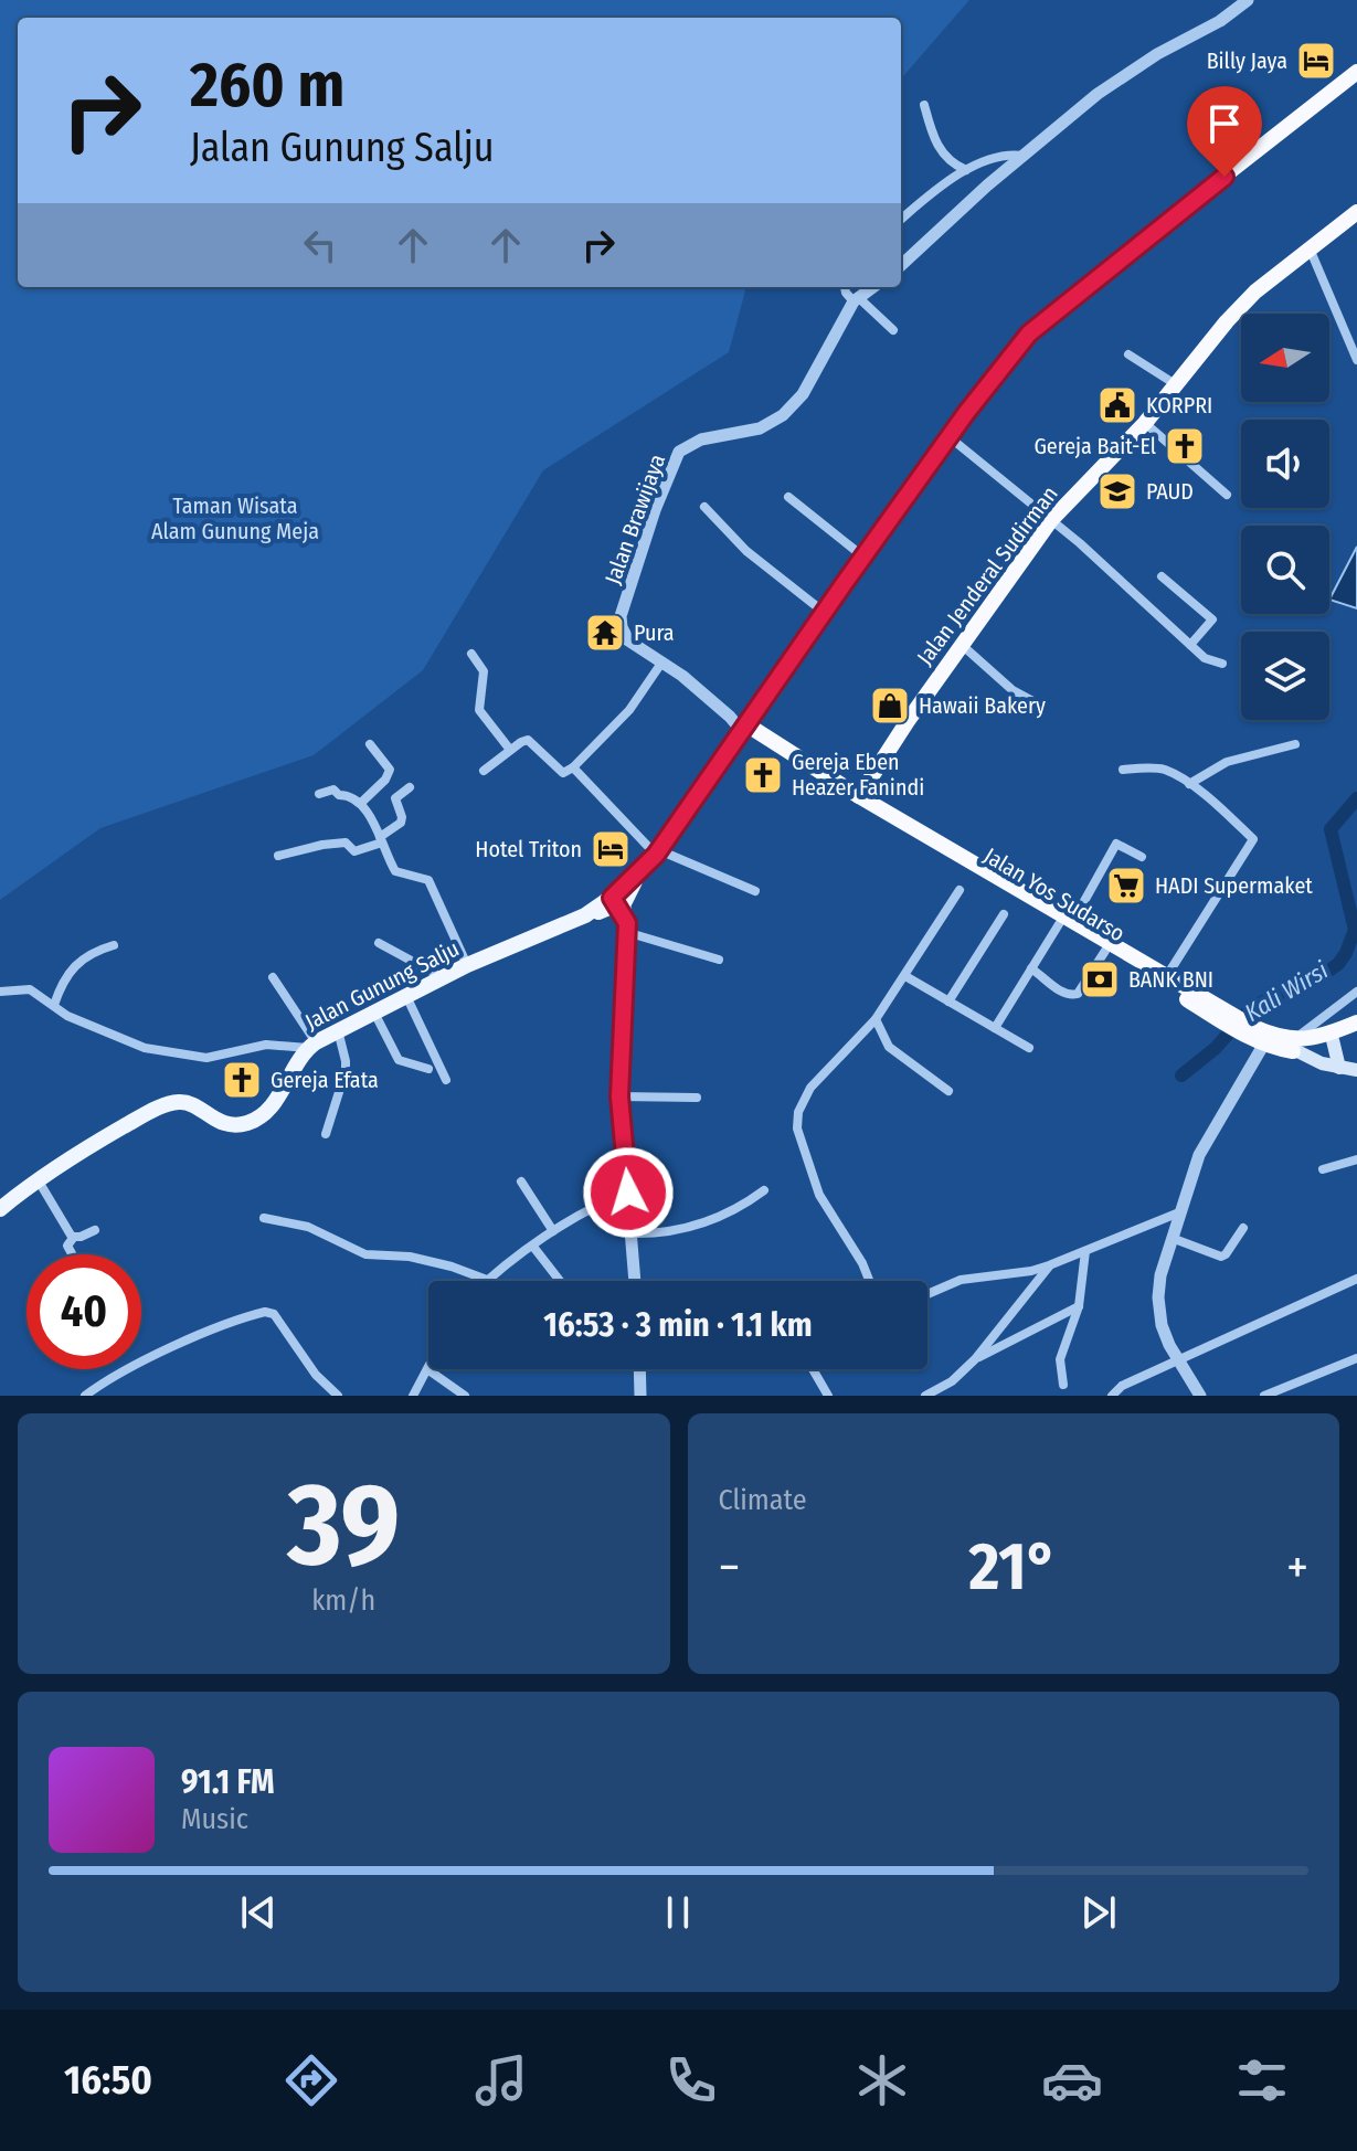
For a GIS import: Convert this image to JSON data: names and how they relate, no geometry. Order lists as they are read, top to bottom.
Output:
{
  "streets": {
    "highway": ["Jalan Jenderal Sudirman", "Jalan Yos Sudarso"],
    "main road": ["Jalan Gunung Salju"],
    "street": ["Jalan Brawijaya"]
  },
  "crossings": [
    ["Jalan Brawijaya", "Jalan Yos Sudarso"],
    ["Jalan Jenderal Sudirman", "Jalan Yos Sudarso"]
  ],
  "water": ["Kali Wirsi"],
  "parks": ["Taman Wisata Alam Gunung Meja"],
  "places": {
    "hotel": ["Billy Jaya", "Hotel Triton"],
    "public building": ["KORPRI"],
    "church": ["Gereja Bait-El", "Gereja Eben Heazer Fanindi", "Gereja Efata"],
    "school or university": ["PAUD"],
    "temple": ["Pura"],
    "shop": ["Hawaii Bakery"],
    "supermarket": ["HADI Supermaket"],
    "bank": ["BANK BNI"]
  },
  "north": "left",
  "page": {
    "turn": ["260 m", "Jalan Gunung Salju"],
    "limit": "40",
    "trip": "16:53 · 3 min · 1.1 km",
    "tile": [
      ["39", "km/h"],
      "Climate"
    ],
    "heat": ["−", "21°", "+"],
    "song": ["91.1 FM", "Music"],
    "tabs": "16:50"
  }
}
